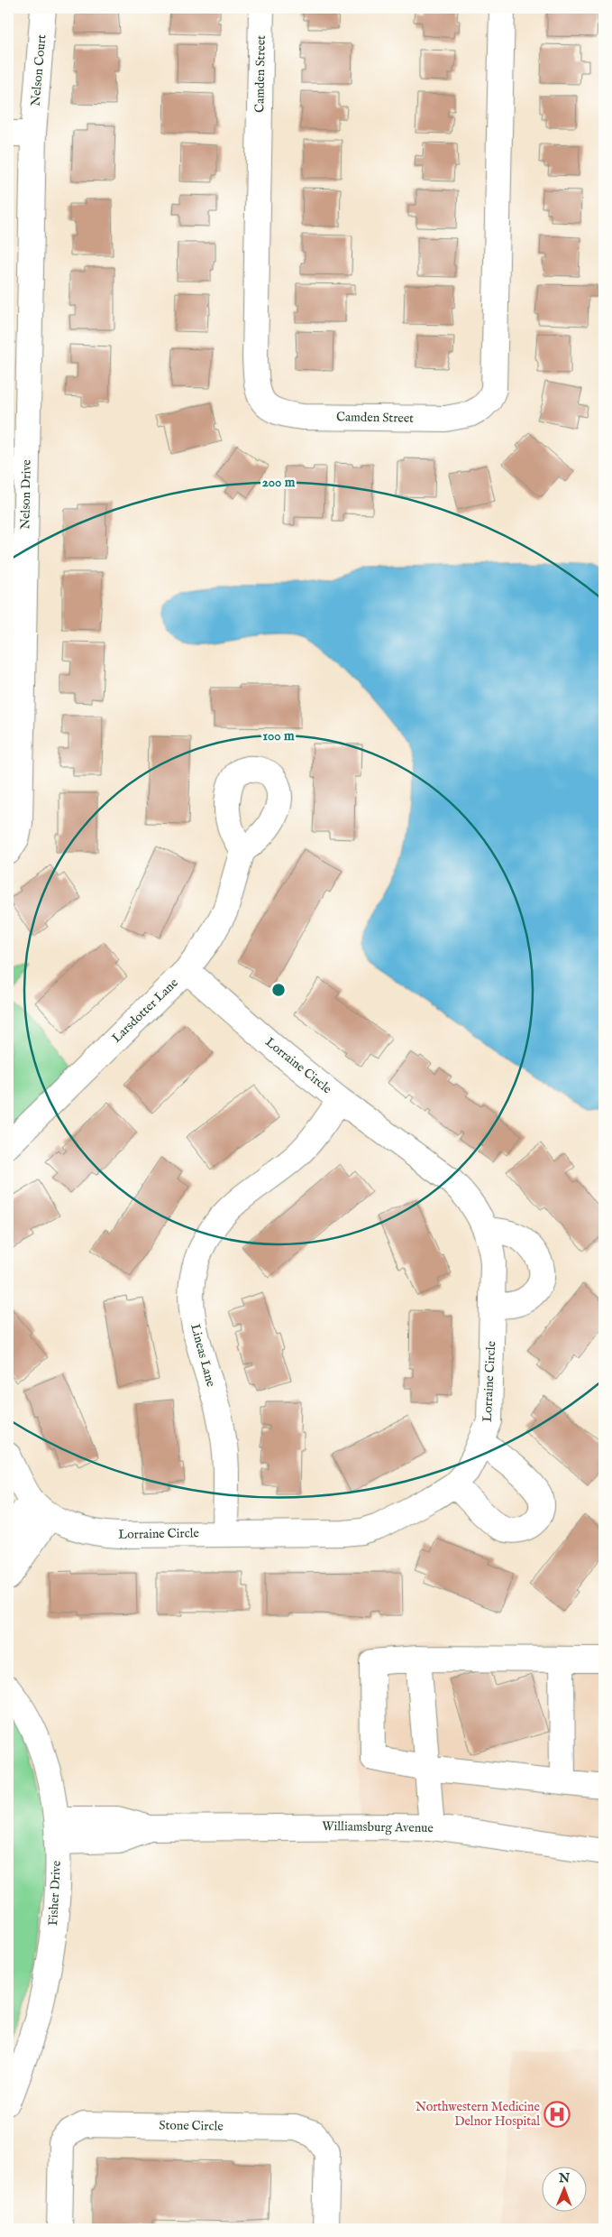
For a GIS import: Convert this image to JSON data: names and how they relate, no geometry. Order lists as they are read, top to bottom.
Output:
{
  "streets": {
    "street": [
      "Nelson Court",
      "Camden Street",
      "Nelson Drive",
      "Larsdotter Lane",
      "Lorraine Circle",
      "Lineas Lane",
      "Williamsburg Avenue",
      "Fisher Drive",
      "Stone Circle"
    ]
  },
  "crossings": [
    ["Nelson Court", "Nelson Drive"],
    ["Larsdotter Lane", "Lorraine Circle"],
    ["Lorraine Circle", "Lineas Lane"],
    ["Williamsburg Avenue", "Fisher Drive"]
  ],
  "places": {
    "hospital": ["Northwestern Medicine Delnor Hospital"]
  },
  "north": "top",
  "rings": ["200 m", "100 m"]
}
